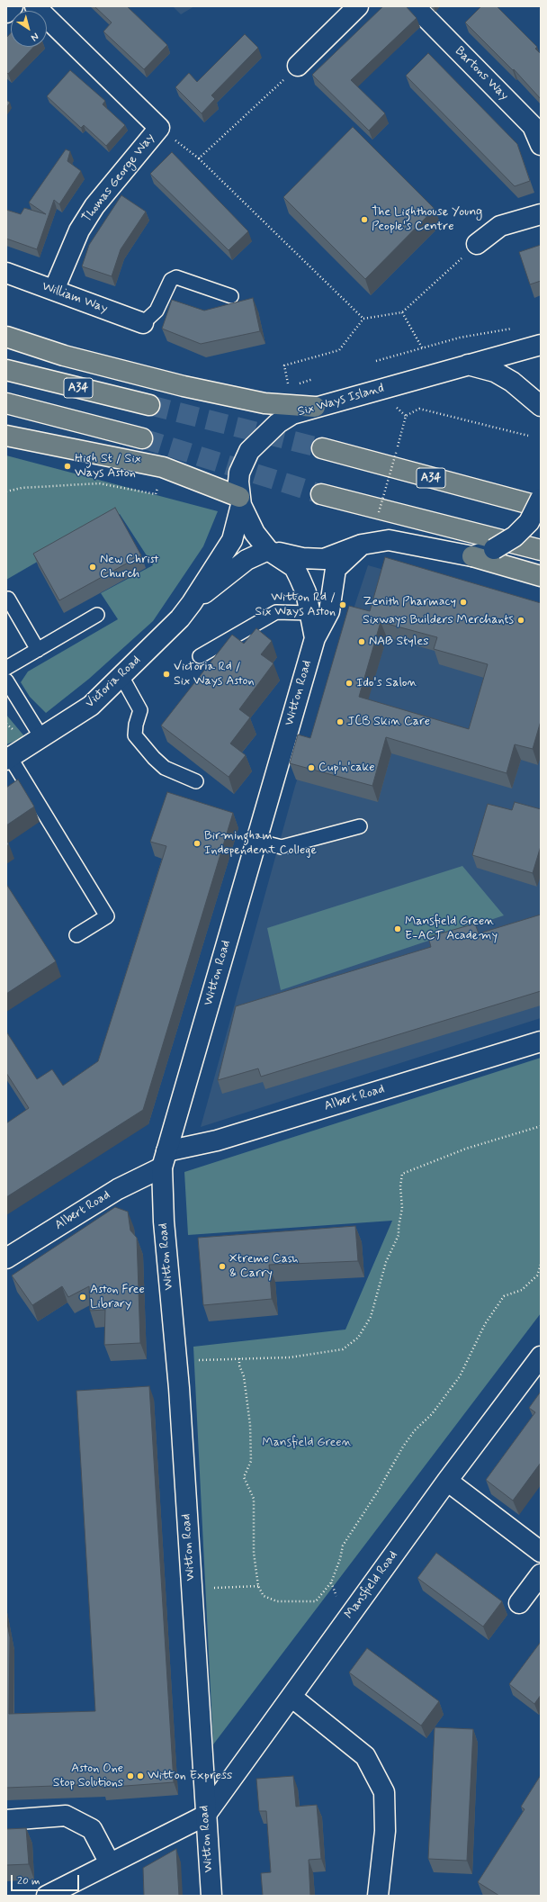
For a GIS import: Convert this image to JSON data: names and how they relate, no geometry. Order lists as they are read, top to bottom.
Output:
{
  "streets": {
    "highway": ["A34"],
    "street": [
      "Bartons Way",
      "Thomas George Way",
      "William Way",
      "Six Ways Island",
      "Victoria Road",
      "Witton Road",
      "Albert Road",
      "Mansfield Road"
    ]
  },
  "crossings": [
    ["Thomas George Way", "William Way"],
    ["Six Ways Island", "Victoria Road"],
    ["Six Ways Island", "Witton Road"],
    ["Victoria Road", "Witton Road"],
    ["Witton Road", "Albert Road"],
    ["Witton Road", "Mansfield Road"]
  ],
  "parks": ["Mansfield Green"],
  "places": [
    "The Lighthouse Young People's Centre",
    "High St / Six Ways Aston",
    "New Christ Church",
    "Zenith Pharmacy",
    "Witton Rd / Six Ways Aston",
    "Sixways Builders Merchants",
    "NAB Styles",
    "Victoria Rd / Six Ways Aston",
    "Ido's Salon",
    "JCB Skin Care",
    "Cup'n'cake",
    "Birmingham Independent College",
    "Mansfield Green E-ACT Academy",
    "Xtreme Cash & Carry",
    "Aston Free Library",
    "Aston One Stop Solutions",
    "Witton Express"
  ],
  "scale_bar": "20 m",
  "north": "bottom right"
}
